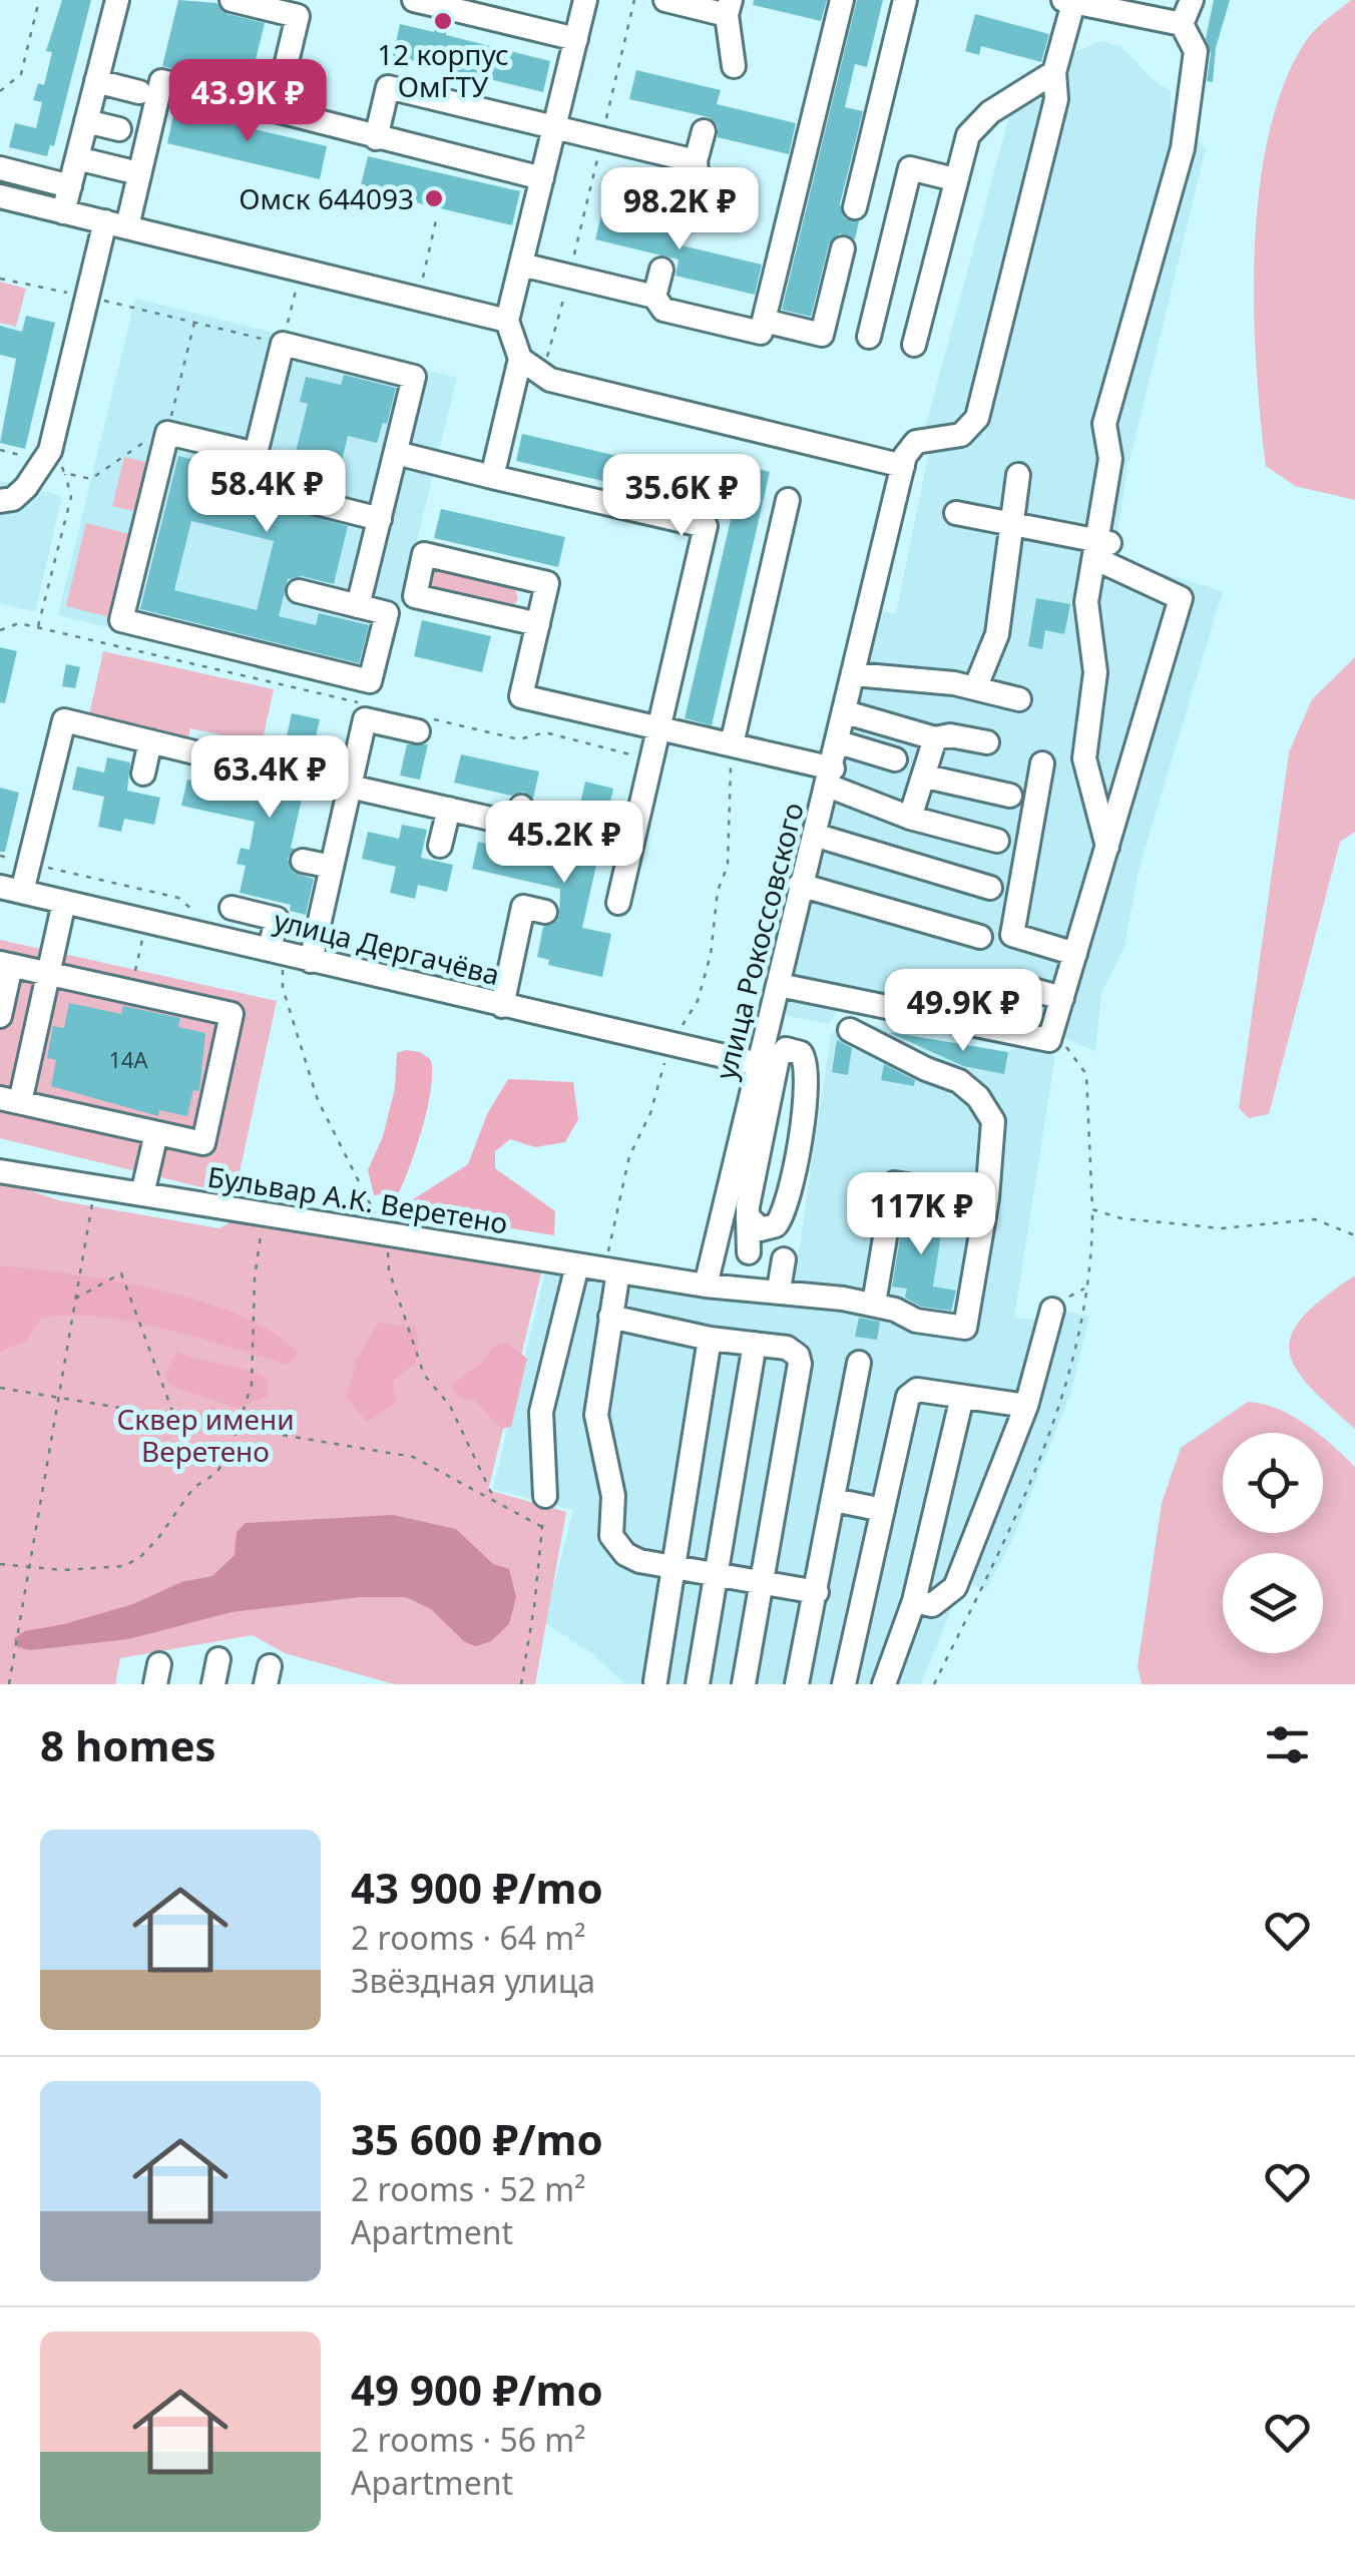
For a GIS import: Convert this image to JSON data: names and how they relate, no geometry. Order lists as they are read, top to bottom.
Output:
{
  "streets": {
    "street": ["улица Рокоссовского", "улица Дергачёва", "Бульвар А.К. Веретено"]
  },
  "crossings": [
    ["улица Рокоссовского", "улица Дергачёва"],
    ["улица Рокоссовского", "Бульвар А.К. Веретено"]
  ],
  "parks": ["Сквер имени Веретено"],
  "places": ["12 корпус ОмГТУ", "Омск 644093"],
  "house_numbers": ["14А"],
  "page": {
    "price": [
      "43.9K ₽",
      "98.2K ₽",
      "58.4K ₽",
      "35.6K ₽",
      "63.4K ₽",
      "45.2K ₽",
      "49.9K ₽",
      "117K ₽"
    ],
    "heading": "8 homes",
    "list": [
      {
        "name": "43 900 ₽/mo",
        "note": "2 rooms · 64 m² · Звёздная улица"
      },
      {
        "name": "35 600 ₽/mo",
        "note": "2 rooms · 52 m² · Apartment"
      },
      {
        "name": "49 900 ₽/mo",
        "note": "2 rooms · 56 m² · Apartment"
      }
    ]
  }
}
